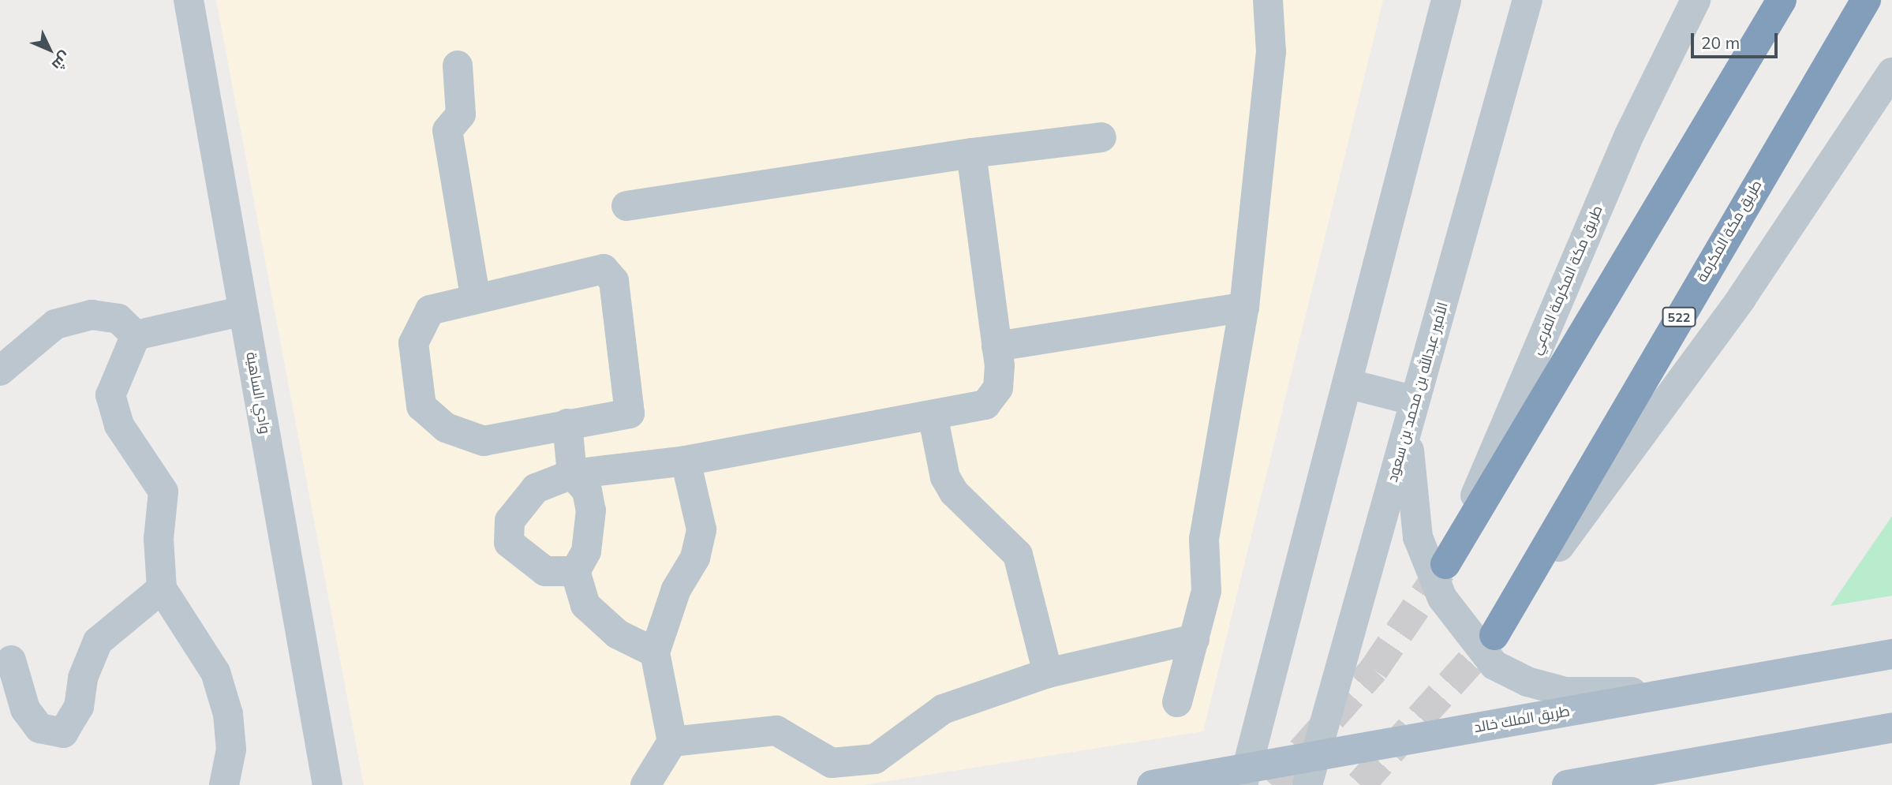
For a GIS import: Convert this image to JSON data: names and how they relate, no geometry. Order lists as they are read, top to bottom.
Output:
{
  "streets": {
    "highway": ["طريق مكة المكرمة", "522"],
    "main road": ["طريق الملك خالد"],
    "street": ["طريق مكة المكرمة الفرعي", "الأمير عبدالله بن محمد بن سعود", "وادي الساهية"]
  },
  "crossings": [
    ["الأمير عبدالله بن محمد بن سعود", "طريق الملك خالد"]
  ],
  "scale_bar": "20 m",
  "north": "bottom right"
}
